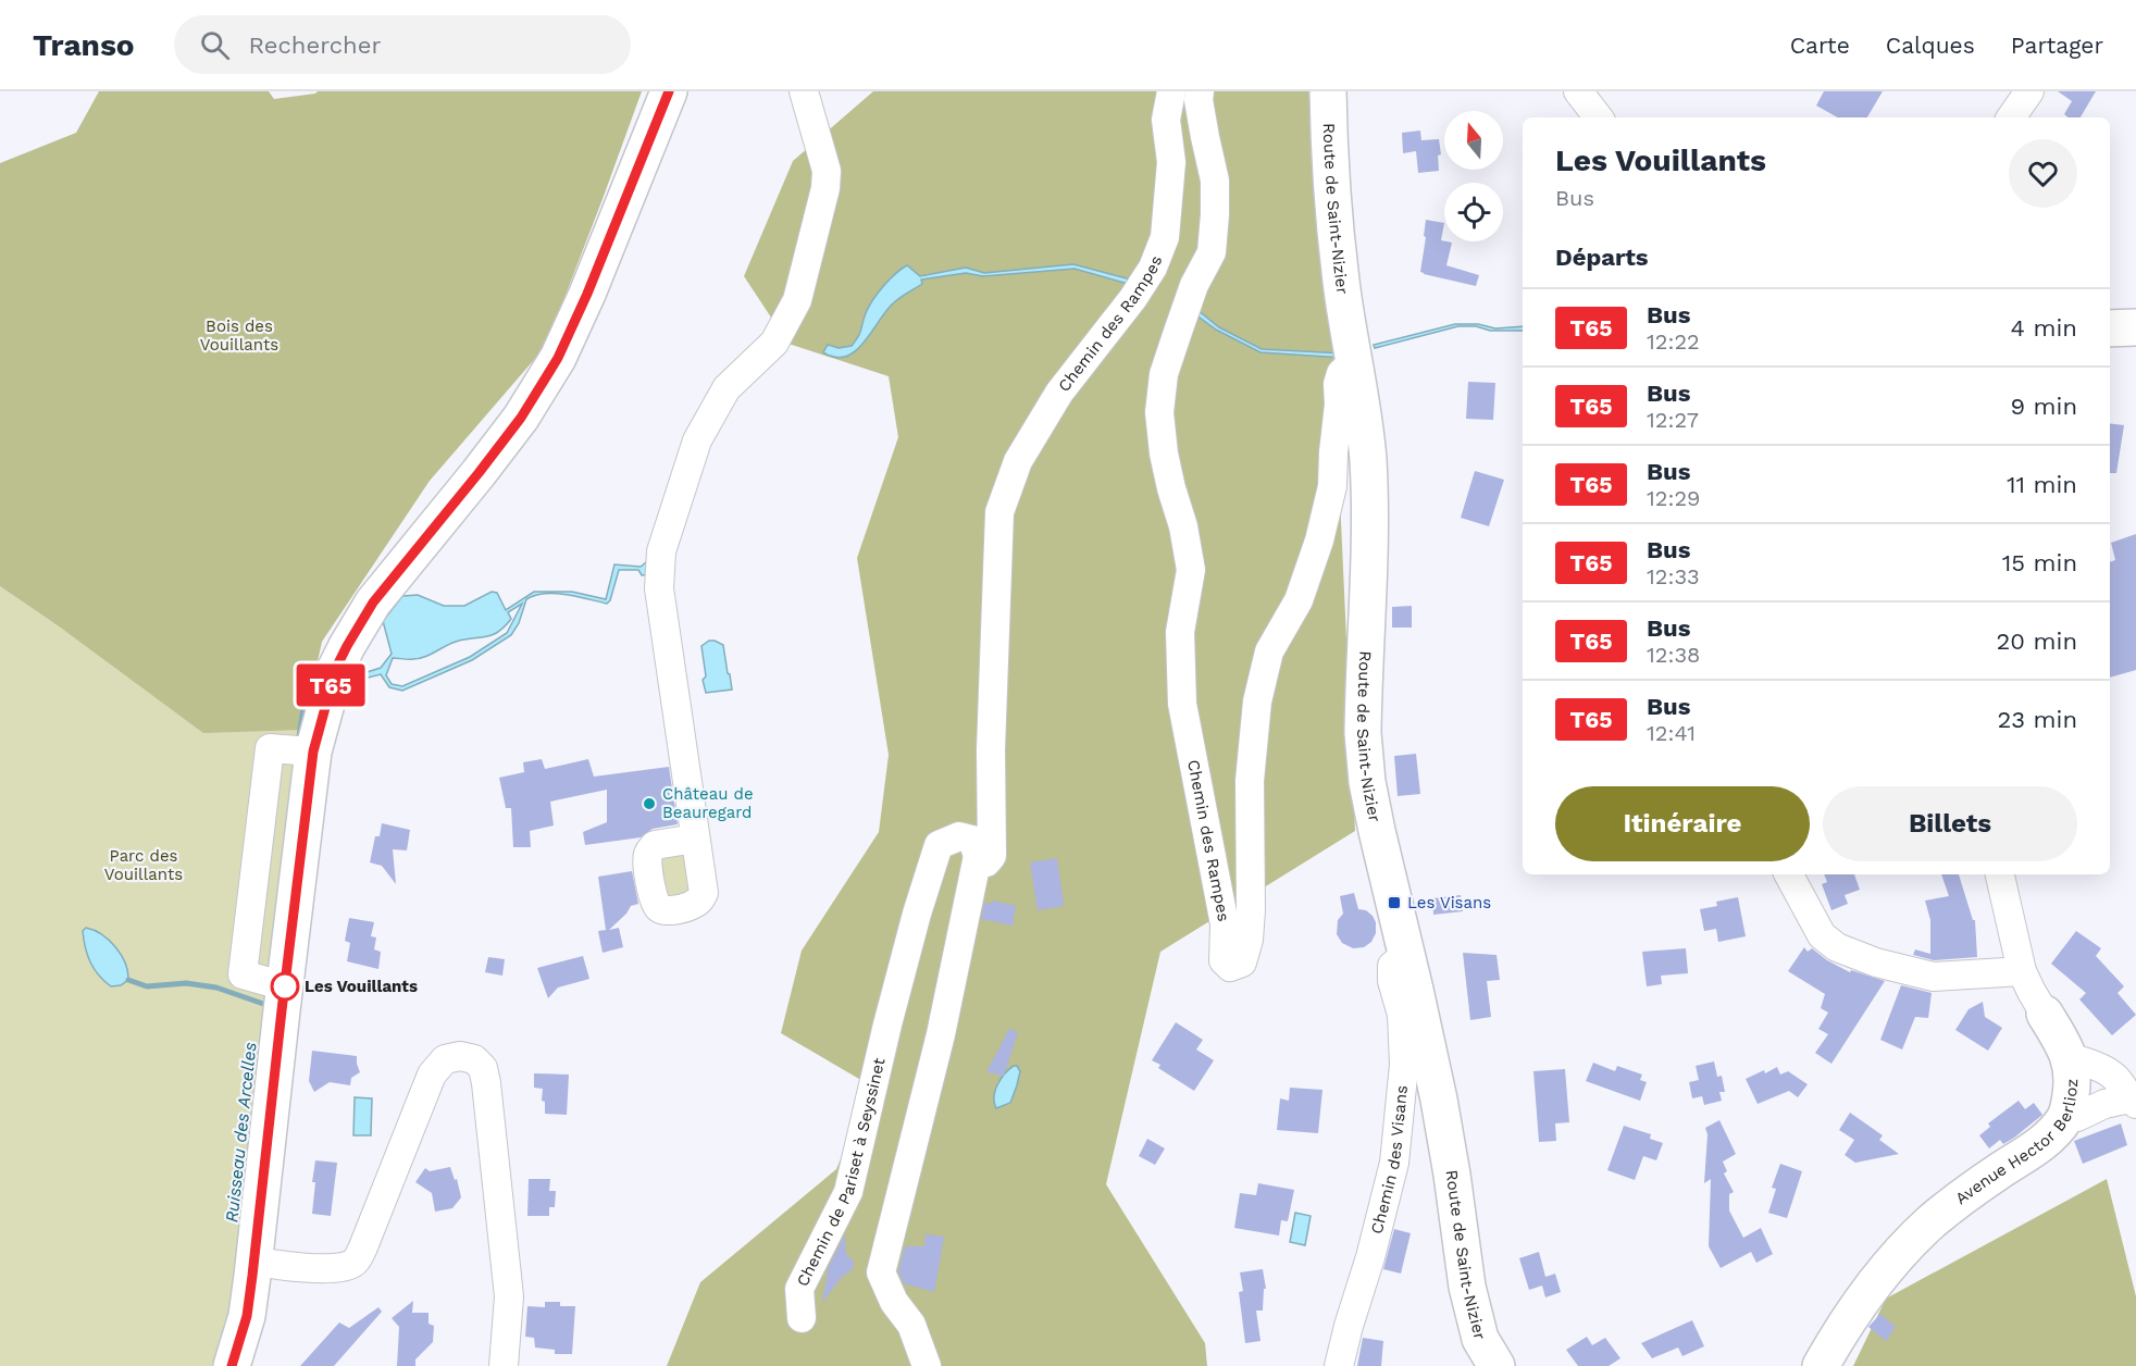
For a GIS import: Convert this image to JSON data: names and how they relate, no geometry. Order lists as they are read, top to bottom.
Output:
{
  "streets": {
    "main road": ["Route de Saint-Nizier", "Avenue Hector Berlioz"],
    "street": ["Chemin des Rampes", "Chemin des Visans", "Chemin de Pariset à Seyssinet"]
  },
  "crossings": [
    ["Route de Saint-Nizier", "Chemin des Rampes"],
    ["Route de Saint-Nizier", "Chemin des Visans"],
    ["Chemin des Rampes", "Chemin de Pariset à Seyssinet"]
  ],
  "water": ["Ruisseau des Arcelles"],
  "parks": ["Bois des Vouillants", "Parc des Vouillants"],
  "places": {
    "other": ["Château de Beauregard", "Les Vouillants"],
    "transit": ["Les Visans"]
  },
  "lines": ["bus line T65"],
  "north": "top",
  "page": {
    "header": "Transo",
    "search": "Rechercher",
    "nav": ["Carte", "Calques", "Partager"],
    "on_map": "T65",
    "heading": [
      ["Les Vouillants", "Bus"],
      "Départs"
    ],
    "list": [
      {
        "mark": "T65",
        "name": "Bus",
        "note": "12:22",
        "value": "4 min"
      },
      {
        "mark": "T65",
        "name": "Bus",
        "note": "12:27",
        "value": "9 min"
      },
      {
        "mark": "T65",
        "name": "Bus",
        "note": "12:29",
        "value": "11 min"
      },
      {
        "mark": "T65",
        "name": "Bus",
        "note": "12:33",
        "value": "15 min"
      },
      {
        "mark": "T65",
        "name": "Bus",
        "note": "12:38",
        "value": "20 min"
      },
      {
        "mark": "T65",
        "name": "Bus",
        "note": "12:41",
        "value": "23 min"
      }
    ],
    "buttons": ["Itinéraire", "Billets"]
  }
}
